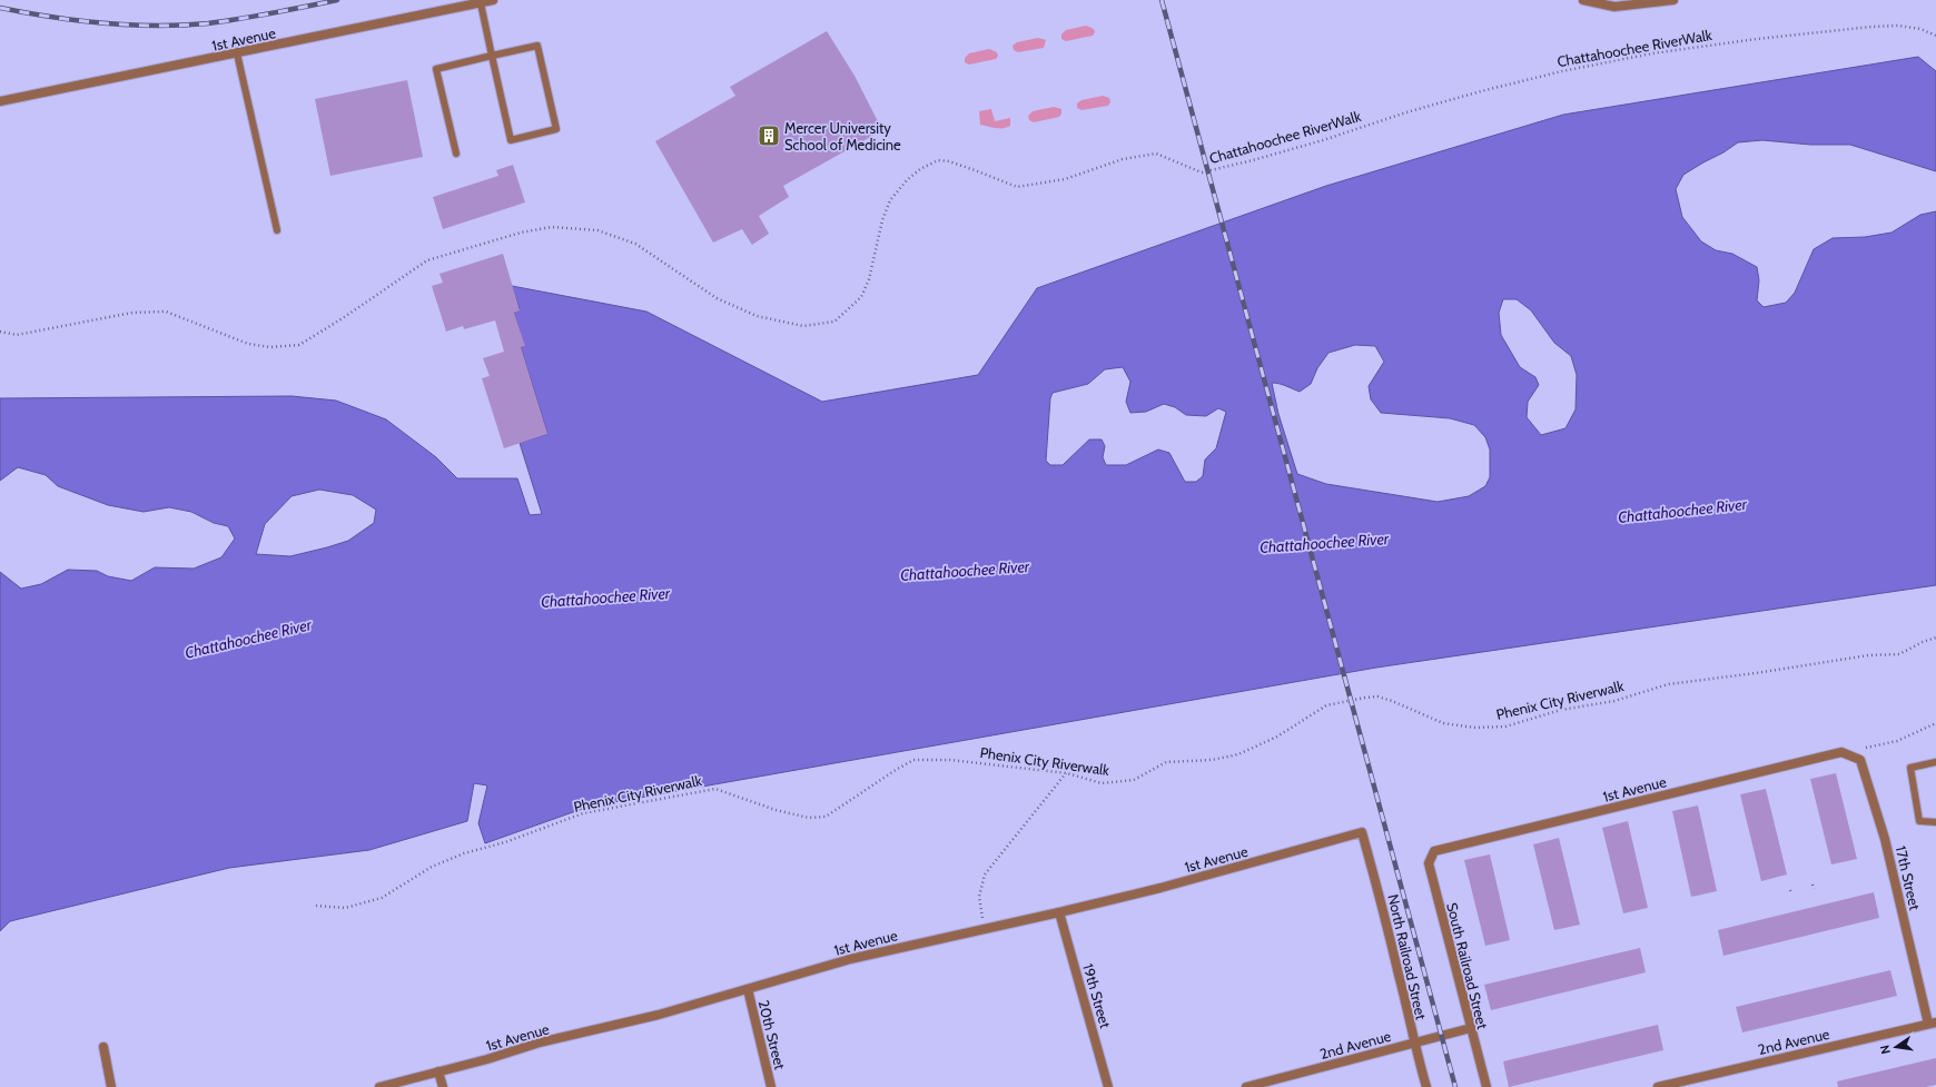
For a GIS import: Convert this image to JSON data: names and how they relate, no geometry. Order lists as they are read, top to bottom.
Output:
{
  "streets": {
    "street": [
      "1st Avenue",
      "17th Street",
      "North Railroad Street",
      "South Railroad Street",
      "19th Street",
      "20th Street",
      "2nd Avenue"
    ],
    "path": ["Chattahoochee RiverWalk", "Phenix City Riverwalk"]
  },
  "crossings": [
    ["1st Avenue", "17th Street"],
    ["1st Avenue", "North Railroad Street"],
    ["1st Avenue", "South Railroad Street"],
    ["1st Avenue", "19th Street"],
    ["1st Avenue", "20th Street"],
    ["17th Street", "2nd Avenue"],
    ["North Railroad Street", "2nd Avenue"],
    ["South Railroad Street", "2nd Avenue"]
  ],
  "water": ["Chattahoochee River"],
  "places": {
    "building": ["Mercer University School of Medicine"]
  },
  "north": "left"
}
